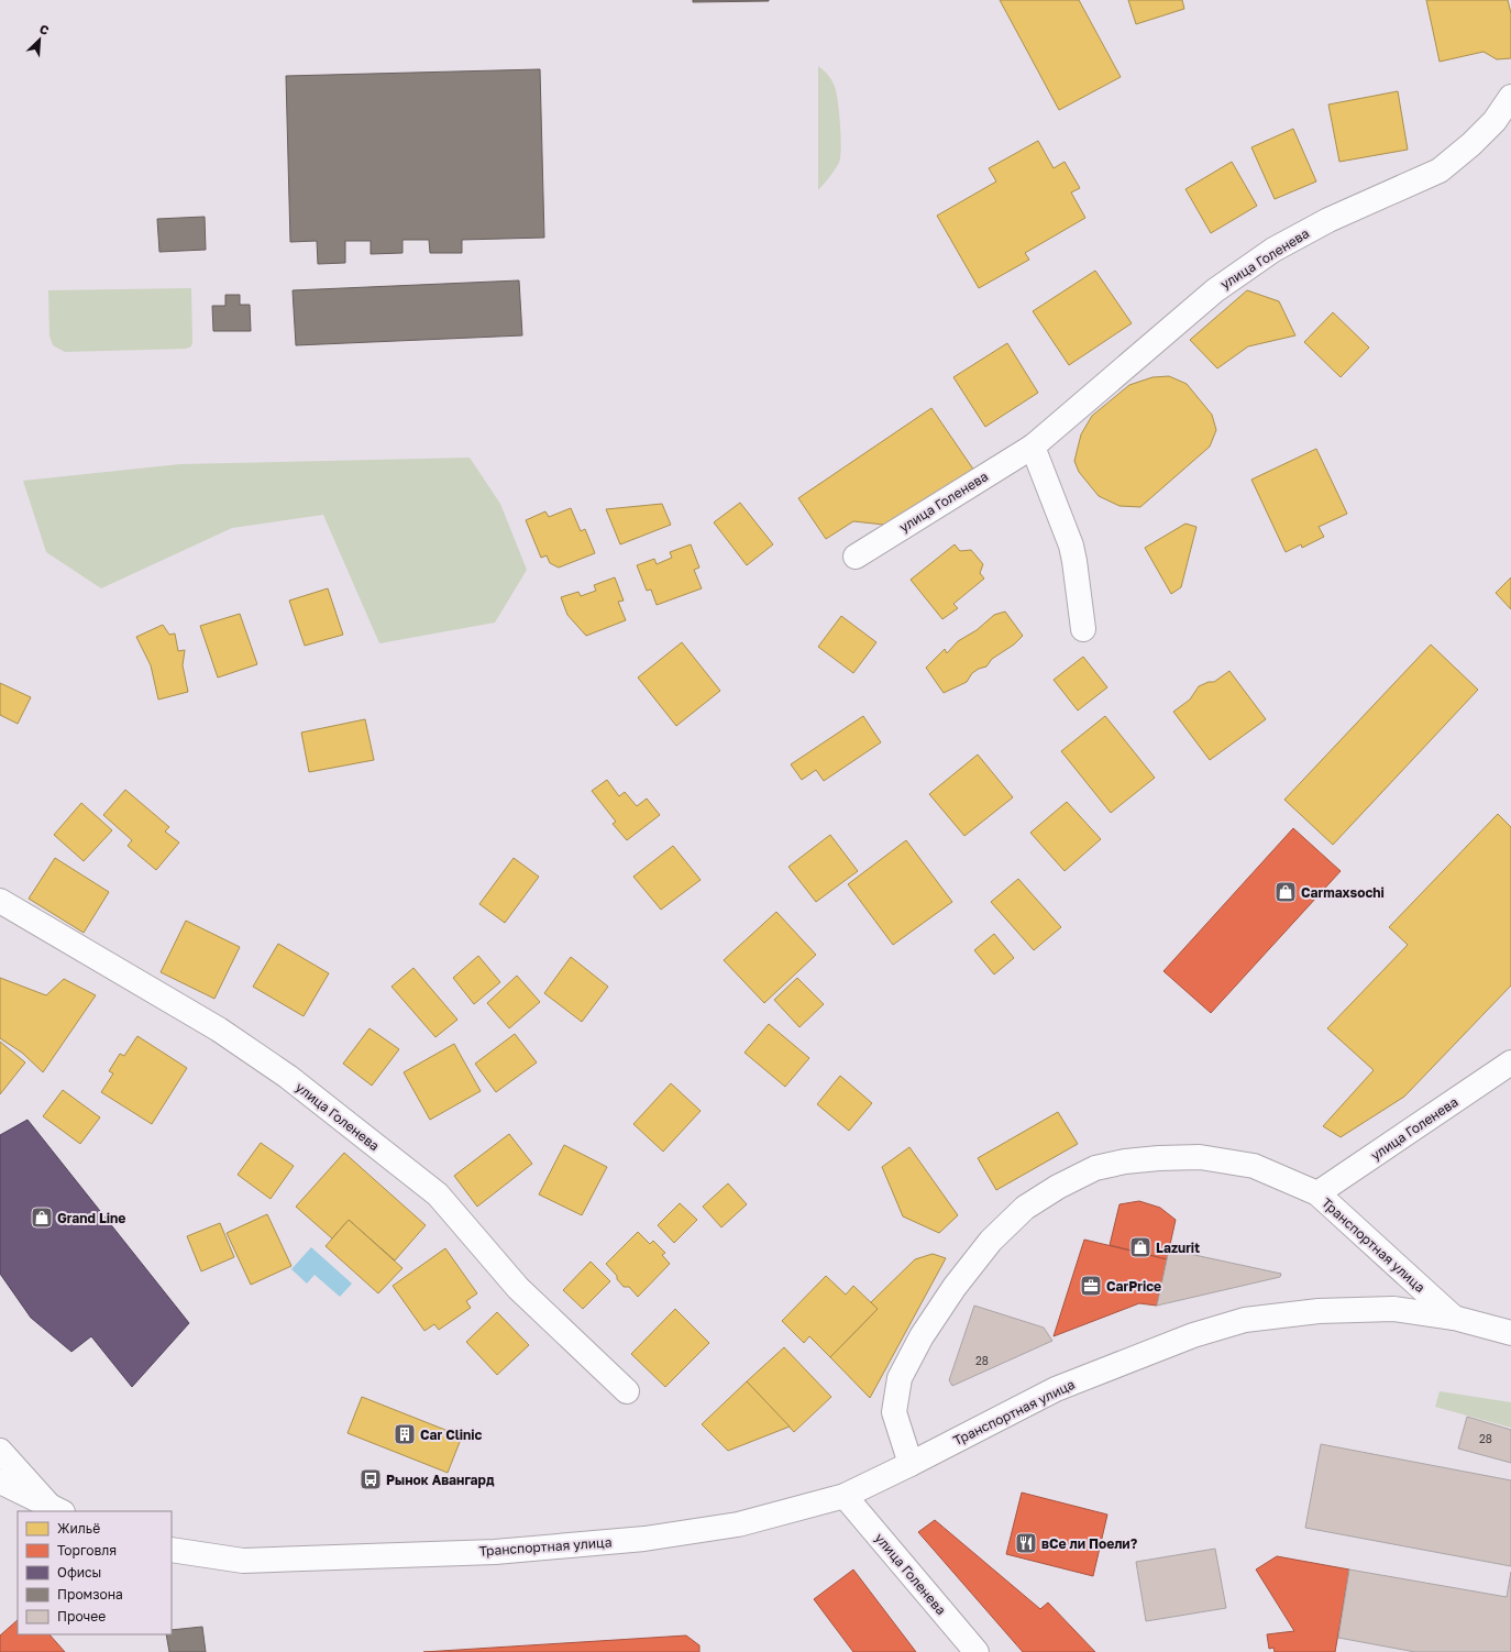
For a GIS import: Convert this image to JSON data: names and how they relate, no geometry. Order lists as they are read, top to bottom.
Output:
{
  "streets": {
    "street": ["улица Голенева", "Транспортная улица"]
  },
  "crossings": [
    ["улица Голенева", "Транспортная улица"]
  ],
  "places": {
    "shop": ["Carmaxsochi", "Grand Line", "Lazurit"],
    "office": ["CarPrice"],
    "building": ["Car Clinic"],
    "bus stop": ["Рынок Авангард"],
    "restaurant": ["вСе ли Поели?"]
  },
  "house_numbers": ["28", "28"],
  "legend": [
    "Жильё",
    "Торговля",
    "Офисы",
    "Промзона",
    "Прочее"
  ],
  "north": "top right"
}
